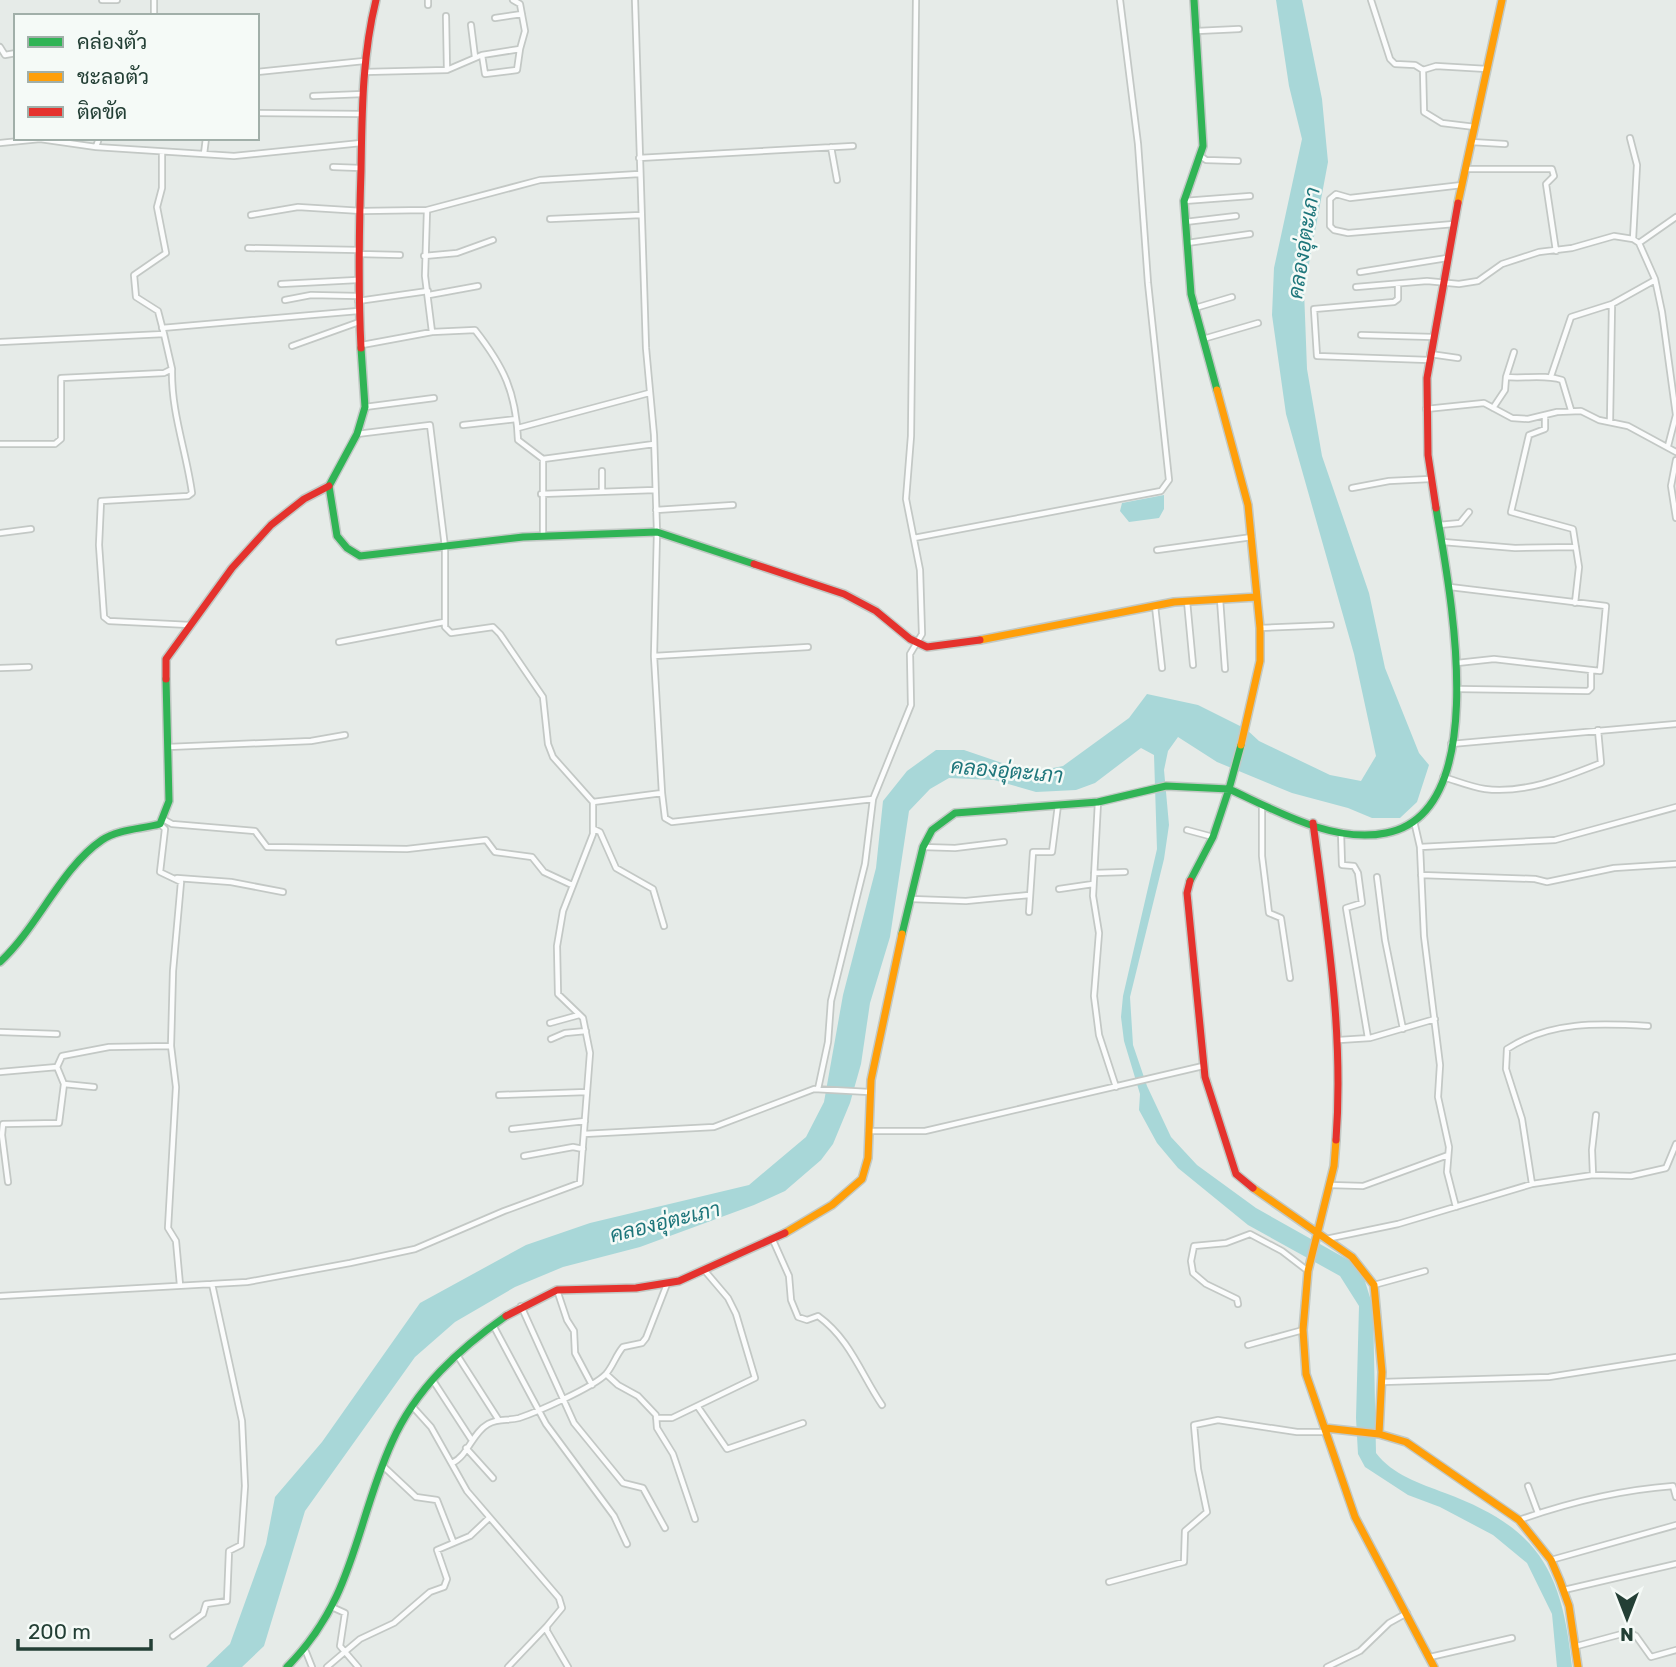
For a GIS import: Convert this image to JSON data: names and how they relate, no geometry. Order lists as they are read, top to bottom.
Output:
{
  "water": ["คลองอุ่ตะเภา"],
  "legend": ["คล่องตัว", "ชะลอตัว", "ติดขัด"],
  "scale_bar": "200 m",
  "north": "bottom"
}
